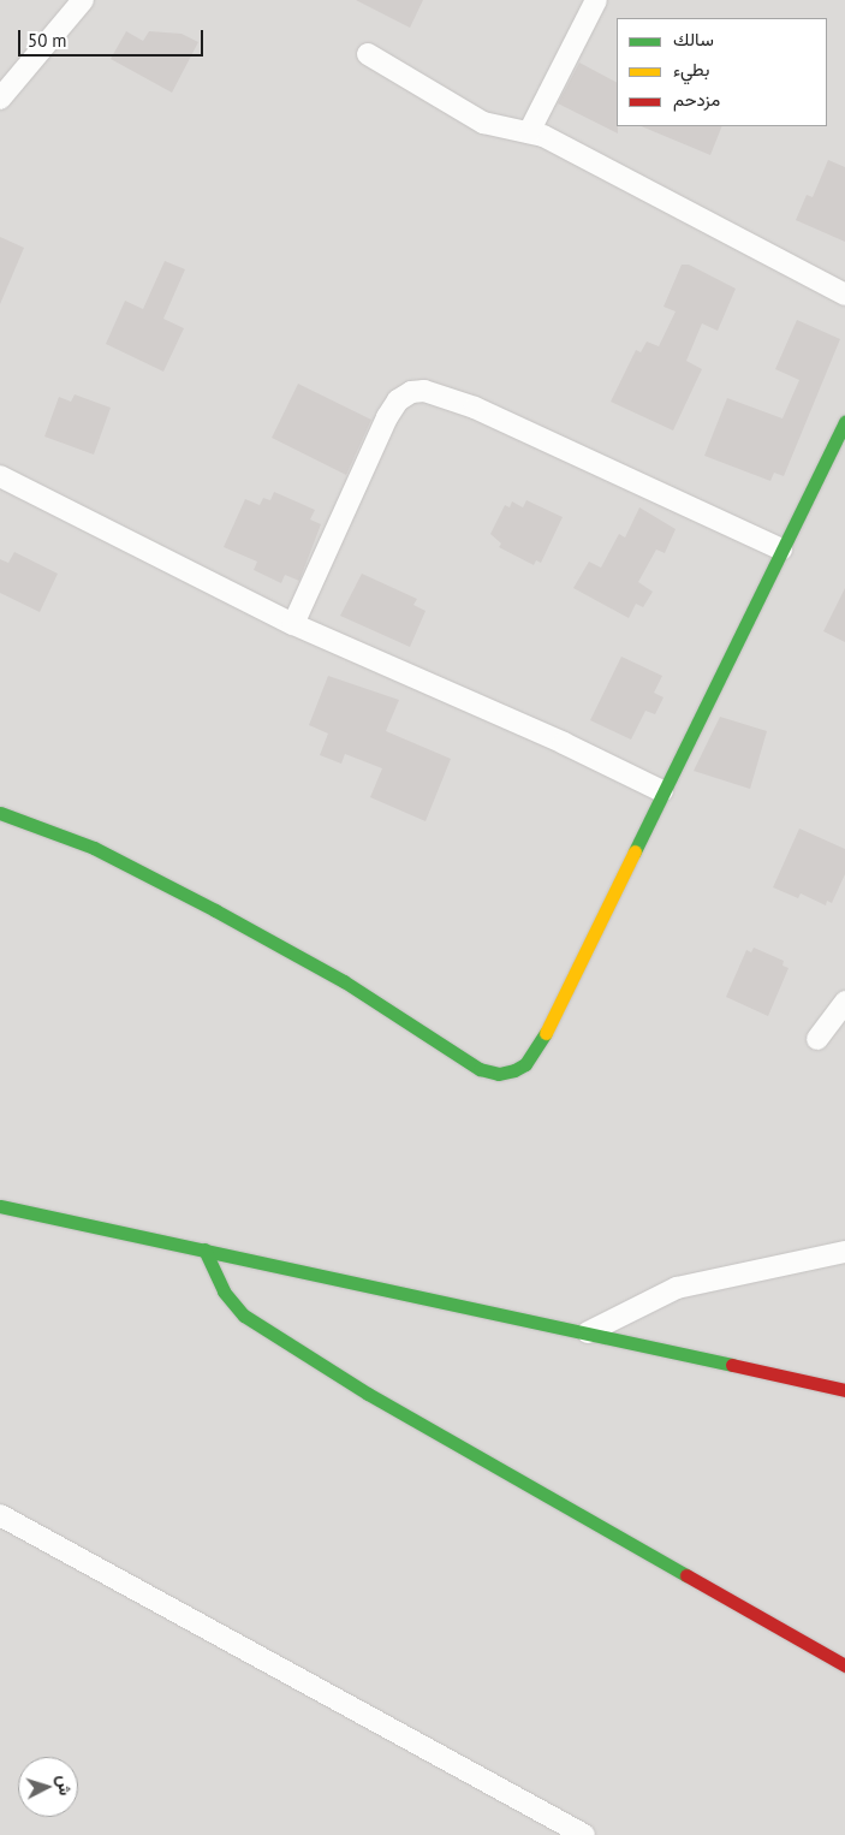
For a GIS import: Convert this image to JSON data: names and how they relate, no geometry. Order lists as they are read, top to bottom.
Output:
{
  "legend": ["سالك", "بطيء", "مزدحم"],
  "scale_bar": "50 m",
  "north": "right"
}
